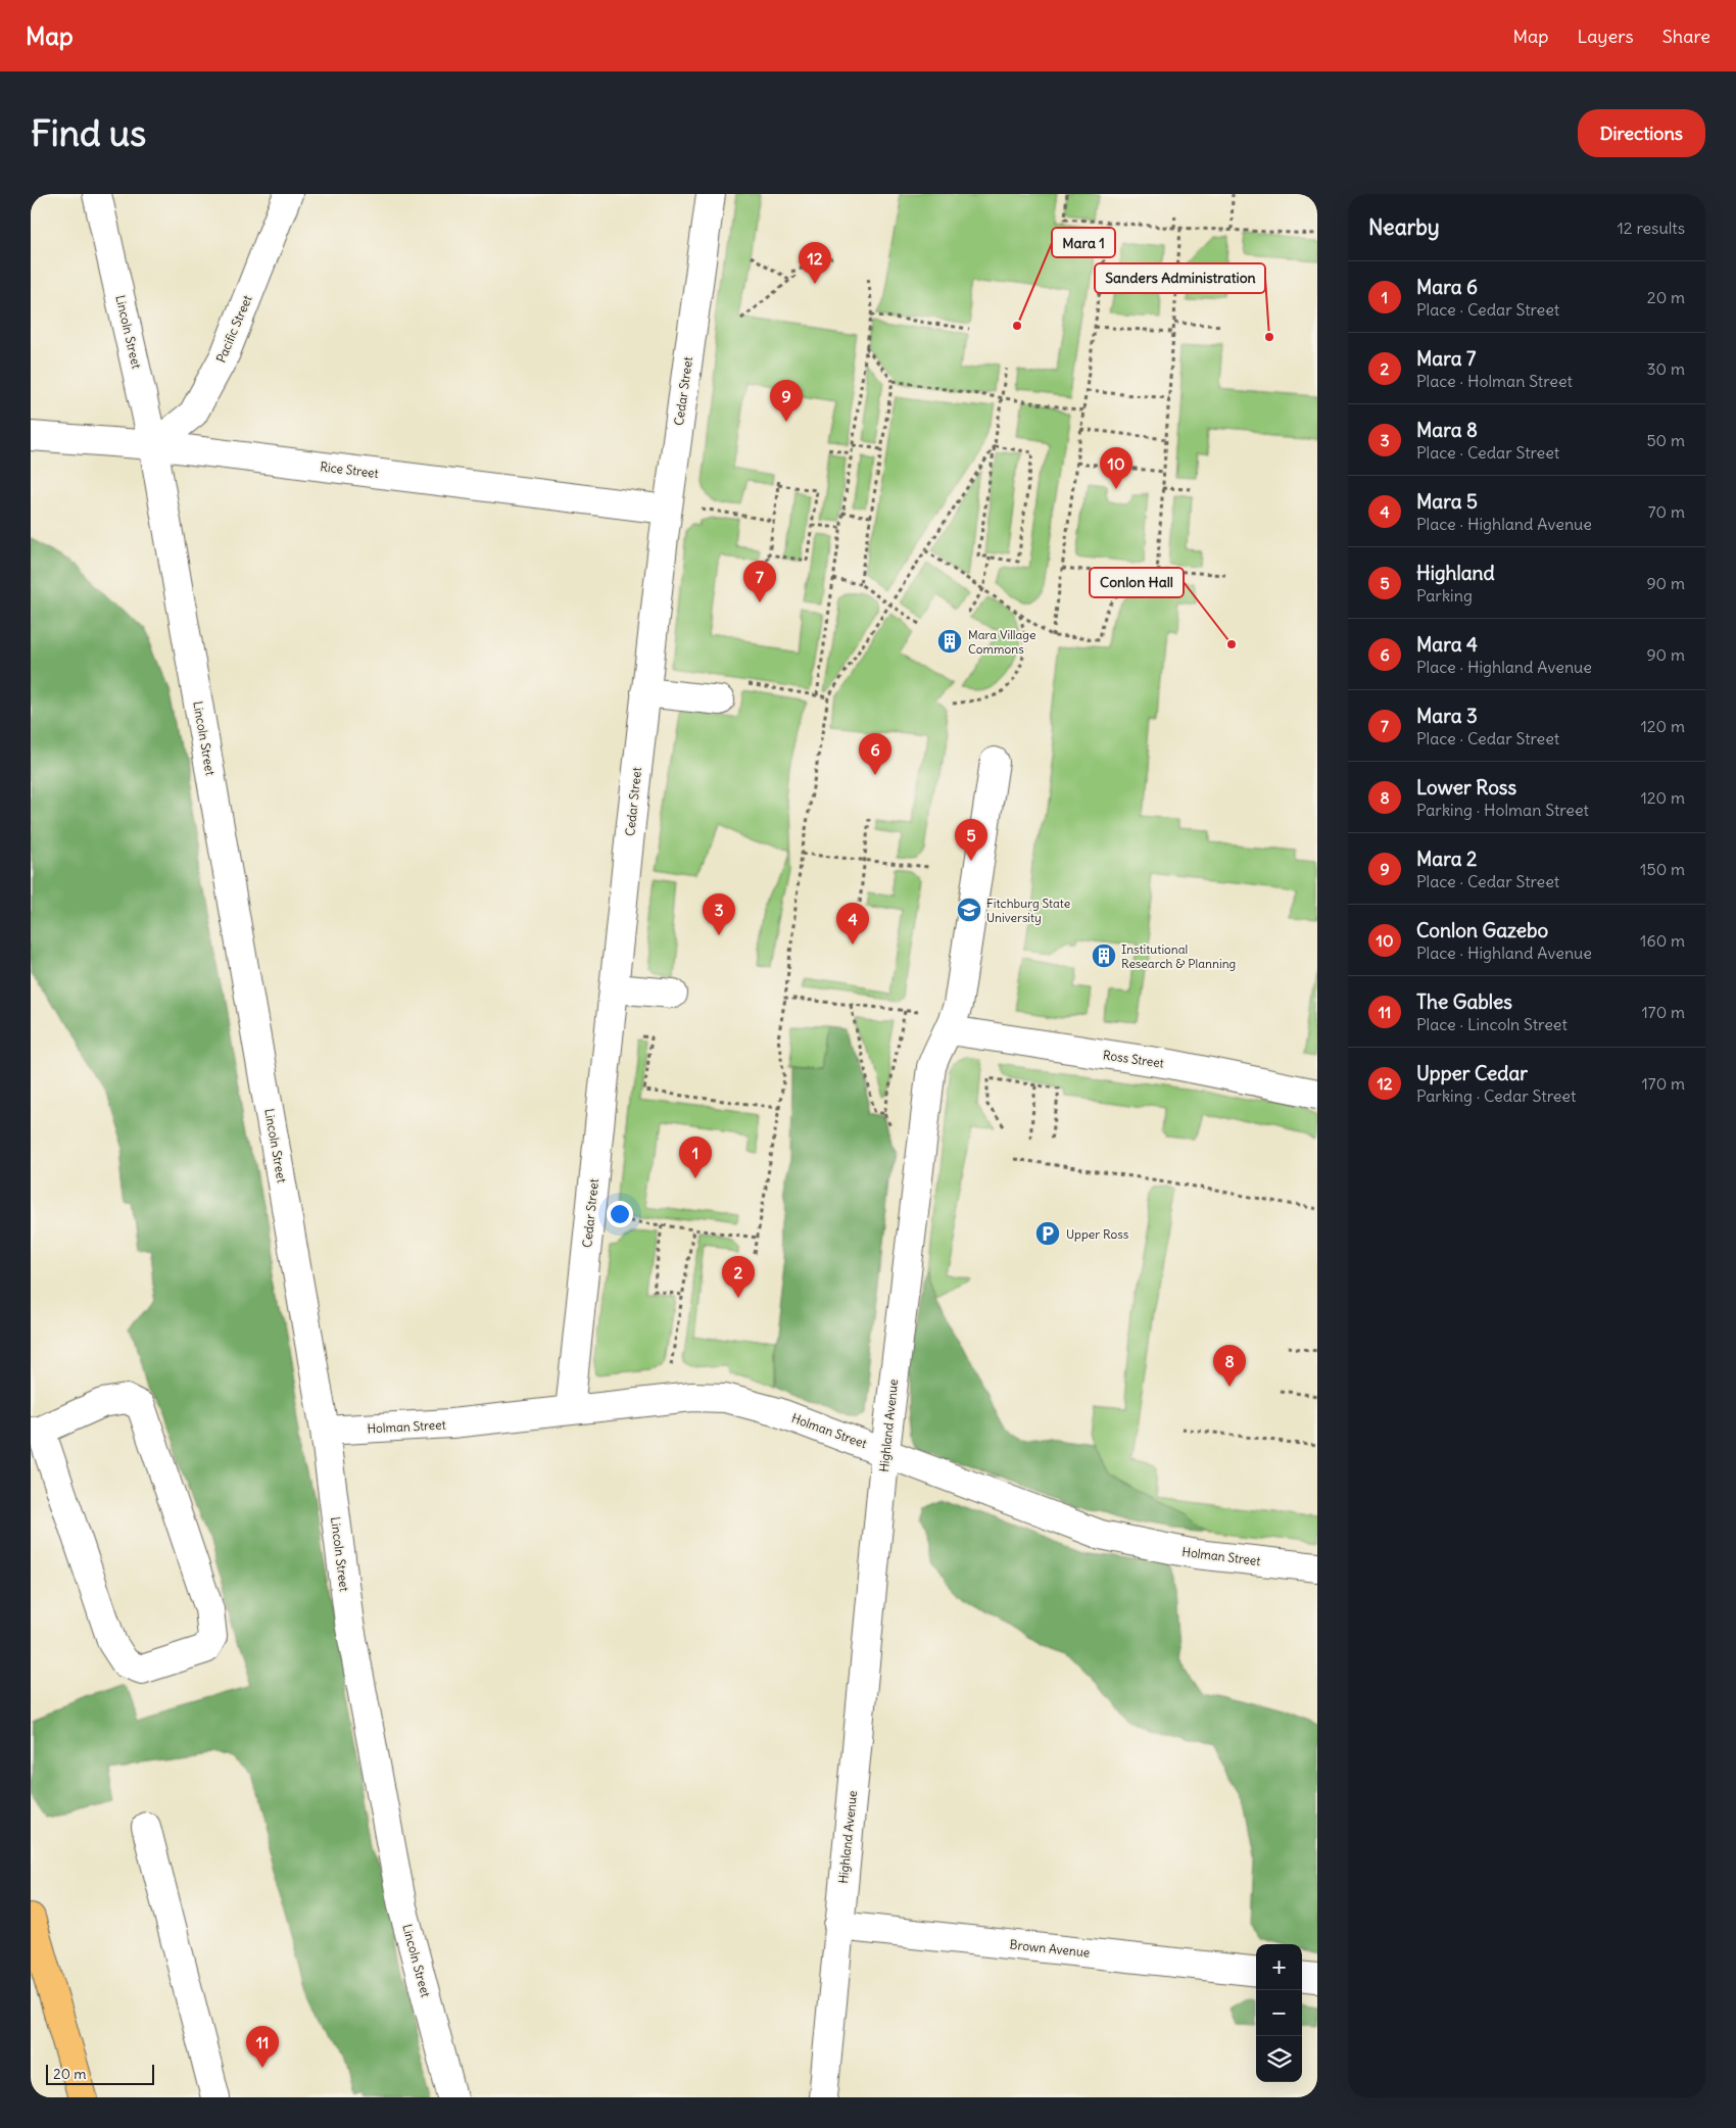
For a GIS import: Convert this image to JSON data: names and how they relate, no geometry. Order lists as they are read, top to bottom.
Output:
{
  "streets": {
    "street": [
      "Pacific Street",
      "Lincoln Street",
      "Cedar Street",
      "Rice Street",
      "Ross Street",
      "Highland Avenue",
      "Holman Street",
      "Brown Avenue"
    ]
  },
  "crossings": [
    ["Pacific Street", "Lincoln Street"],
    ["Pacific Street", "Rice Street"],
    ["Lincoln Street", "Rice Street"],
    ["Lincoln Street", "Holman Street"],
    ["Cedar Street", "Rice Street"],
    ["Cedar Street", "Holman Street"],
    ["Ross Street", "Highland Avenue"],
    ["Highland Avenue", "Holman Street"],
    ["Highland Avenue", "Brown Avenue"]
  ],
  "places": {
    "other": ["Mara 1", "Sanders Administration", "Conlon Hall"],
    "building": ["Mara Village Commons", "Institutional Research & Planning"],
    "school or university": ["Fitchburg State University"],
    "parking": ["Upper Ross"]
  },
  "scale_bar": "20 m",
  "page": {
    "header": "Map",
    "nav": ["Map", "Layers", "Share"],
    "buttons": "Directions",
    "title": "Find us",
    "heading": ["Nearby", "12 results"],
    "pins": [
      "12",
      "9",
      "10",
      "7",
      "6",
      "5",
      "3",
      "4",
      "1",
      "2",
      "8",
      "11"
    ],
    "list": [
      {
        "mark": "1",
        "name": "Mara 6",
        "note": "Place · Cedar Street",
        "value": "20 m"
      },
      {
        "mark": "2",
        "name": "Mara 7",
        "note": "Place · Holman Street",
        "value": "30 m"
      },
      {
        "mark": "3",
        "name": "Mara 8",
        "note": "Place · Cedar Street",
        "value": "50 m"
      },
      {
        "mark": "4",
        "name": "Mara 5",
        "note": "Place · Highland Avenue",
        "value": "70 m"
      },
      {
        "mark": "5",
        "name": "Highland",
        "note": "Parking",
        "value": "90 m"
      },
      {
        "mark": "6",
        "name": "Mara 4",
        "note": "Place · Highland Avenue",
        "value": "90 m"
      },
      {
        "mark": "7",
        "name": "Mara 3",
        "note": "Place · Cedar Street",
        "value": "120 m"
      },
      {
        "mark": "8",
        "name": "Lower Ross",
        "note": "Parking · Holman Street",
        "value": "120 m"
      },
      {
        "mark": "9",
        "name": "Mara 2",
        "note": "Place · Cedar Street",
        "value": "150 m"
      },
      {
        "mark": "10",
        "name": "Conlon Gazebo",
        "note": "Place · Highland Avenue",
        "value": "160 m"
      },
      {
        "mark": "11",
        "name": "The Gables",
        "note": "Place · Lincoln Street",
        "value": "170 m"
      },
      {
        "mark": "12",
        "name": "Upper Cedar",
        "note": "Parking · Cedar Street",
        "value": "170 m"
      }
    ],
    "map_buttons": ["+", "−"],
    "scale": "20 m"
  }
}
